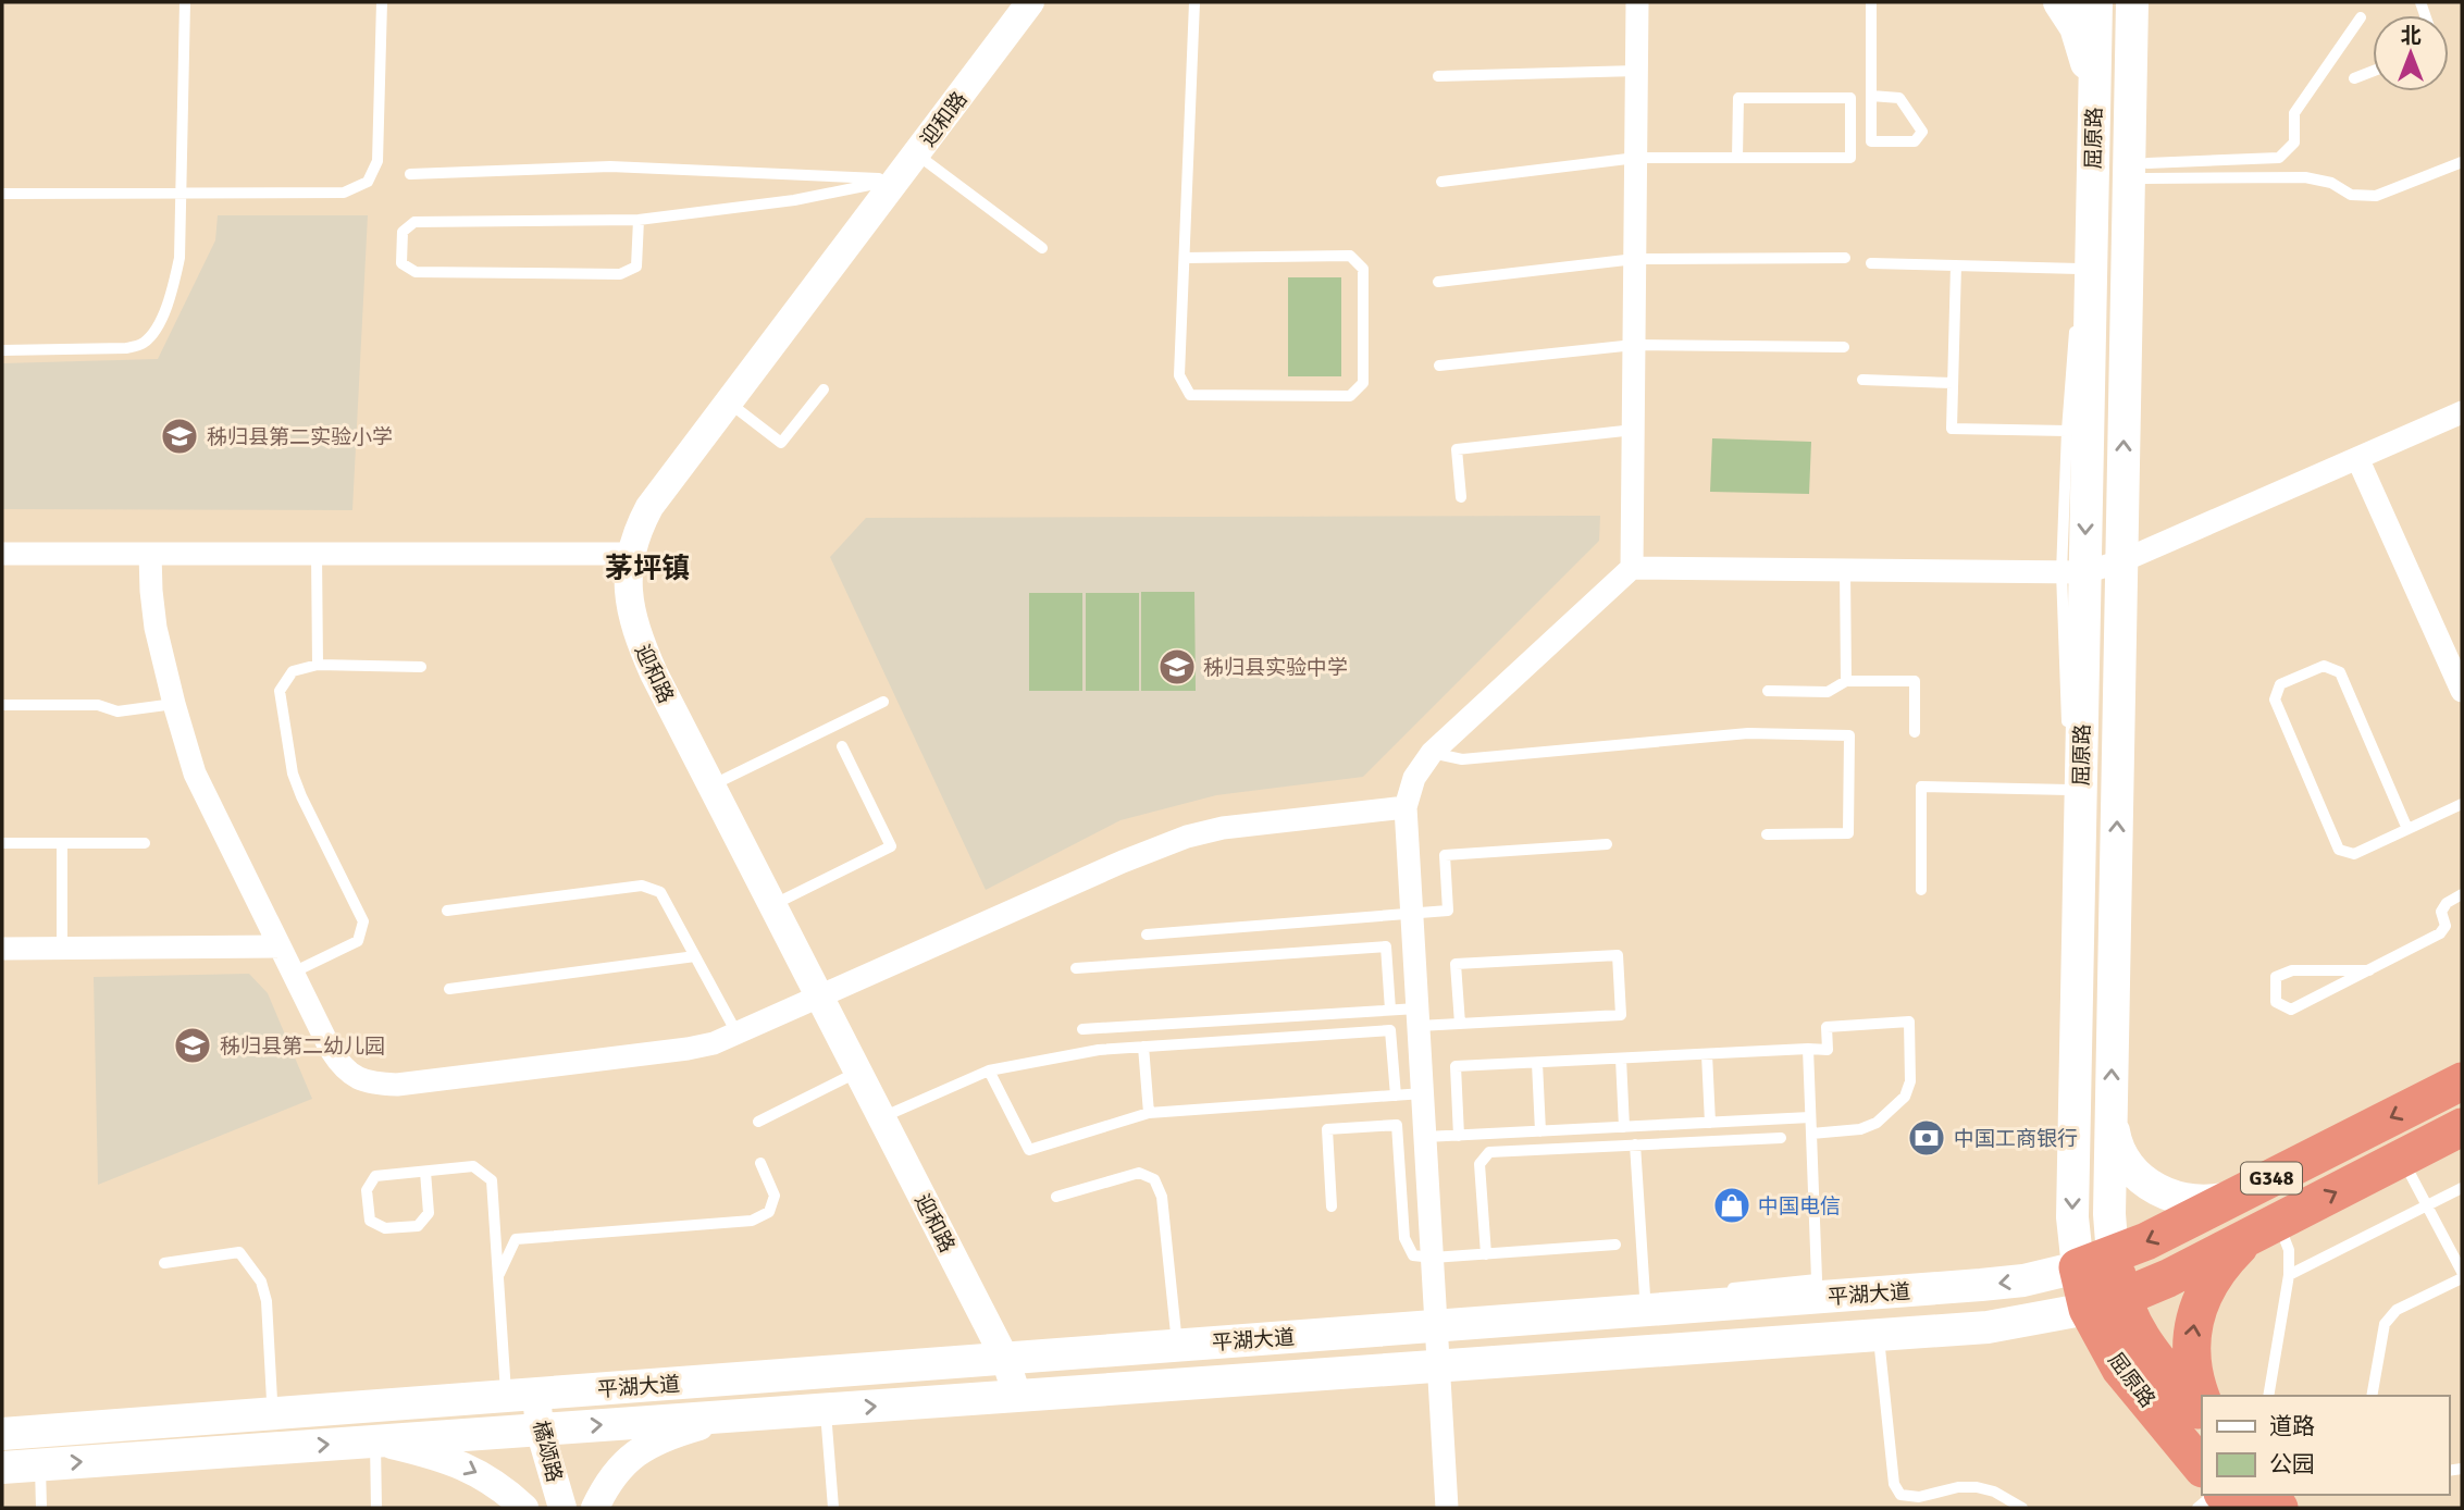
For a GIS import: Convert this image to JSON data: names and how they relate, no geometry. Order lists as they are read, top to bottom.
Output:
{
  "streets": {
    "highway": ["屈原路", "G348", "平湖大道"],
    "street": ["迎和路", "橘颂路"]
  },
  "crossings": [
    ["迎和路", "平湖大道"],
    ["屈原路", "平湖大道"],
    ["平湖大道", "橘颂路"]
  ],
  "districts": ["茅坪镇"],
  "places": {
    "school or university": ["秭归县第二实验小学", "秭归县实验中学", "秭归县第二幼儿园"],
    "bank": ["中国工商银行"],
    "shop": ["中国电信"]
  },
  "legend": ["道路", "公园"],
  "north": "top"
}
